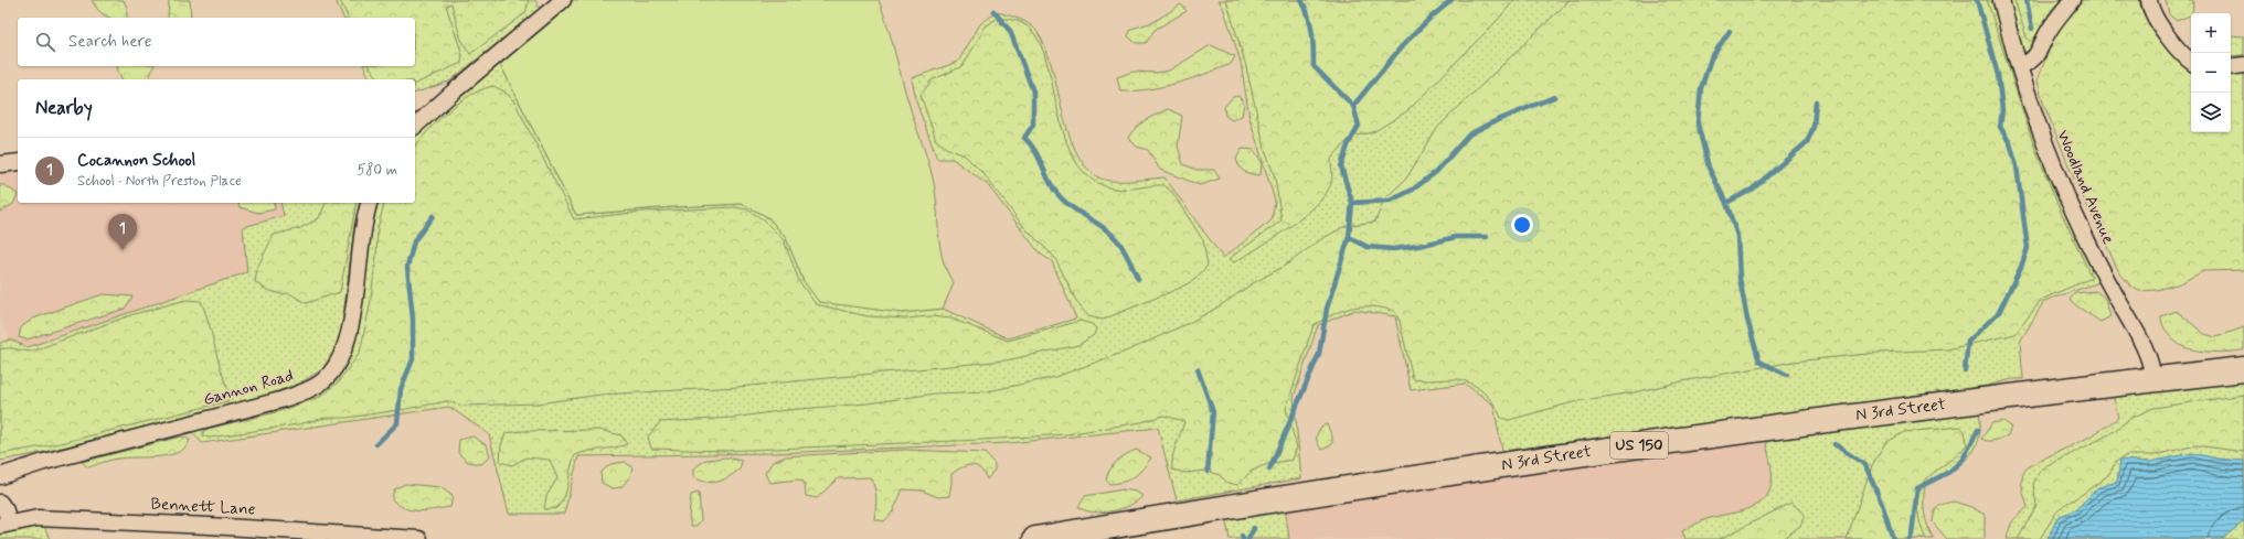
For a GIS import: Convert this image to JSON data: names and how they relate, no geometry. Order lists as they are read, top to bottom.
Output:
{
  "streets": {
    "main road": ["N 3rd Street", "US 150"],
    "street": ["Woodland Avenue", "Gannon Road", "Bennett Lane"]
  },
  "crossings": [
    ["Woodland Avenue", "N 3rd Street"]
  ],
  "page": {
    "map_buttons": ["+", "−"],
    "search": "Search here",
    "heading": "Nearby",
    "list": [
      {
        "mark": "1",
        "name": "Cocannon School",
        "note": "School · North Preston Place",
        "value": "580 m"
      }
    ],
    "pins": "1"
  }
}
